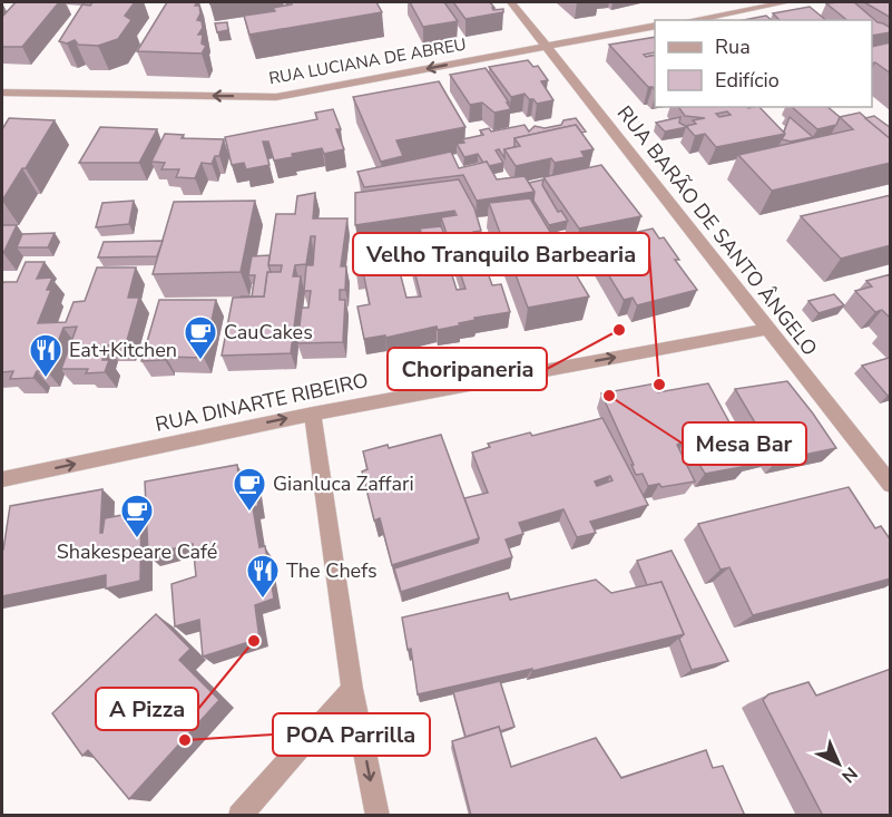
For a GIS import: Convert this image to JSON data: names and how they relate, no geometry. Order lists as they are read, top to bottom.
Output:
{
  "streets": {
    "street": ["RUA LUCIANA DE ABREU", "RUA BARÃO DE SANTO ÂNGELO", "RUA DINARTE RIBEIRO"]
  },
  "crossings": [
    ["RUA LUCIANA DE ABREU", "RUA BARÃO DE SANTO ÂNGELO"],
    ["RUA BARÃO DE SANTO ÂNGELO", "RUA DINARTE RIBEIRO"]
  ],
  "one_way": ["RUA LUCIANA DE ABREU", "RUA DINARTE RIBEIRO"],
  "places": {
    "other": [
      "Choripaneria",
      "Velho Tranquilo Barbearia",
      "Mesa Bar",
      "A Pizza",
      "POA Parrilla"
    ],
    "cafe": ["CauCakes", "Gianluca Zaffari", "Shakespeare Café"],
    "restaurant": ["Eat+Kitchen", "The Chefs"]
  },
  "legend": ["Rua", "Edifício"],
  "north": "bottom right"
}
